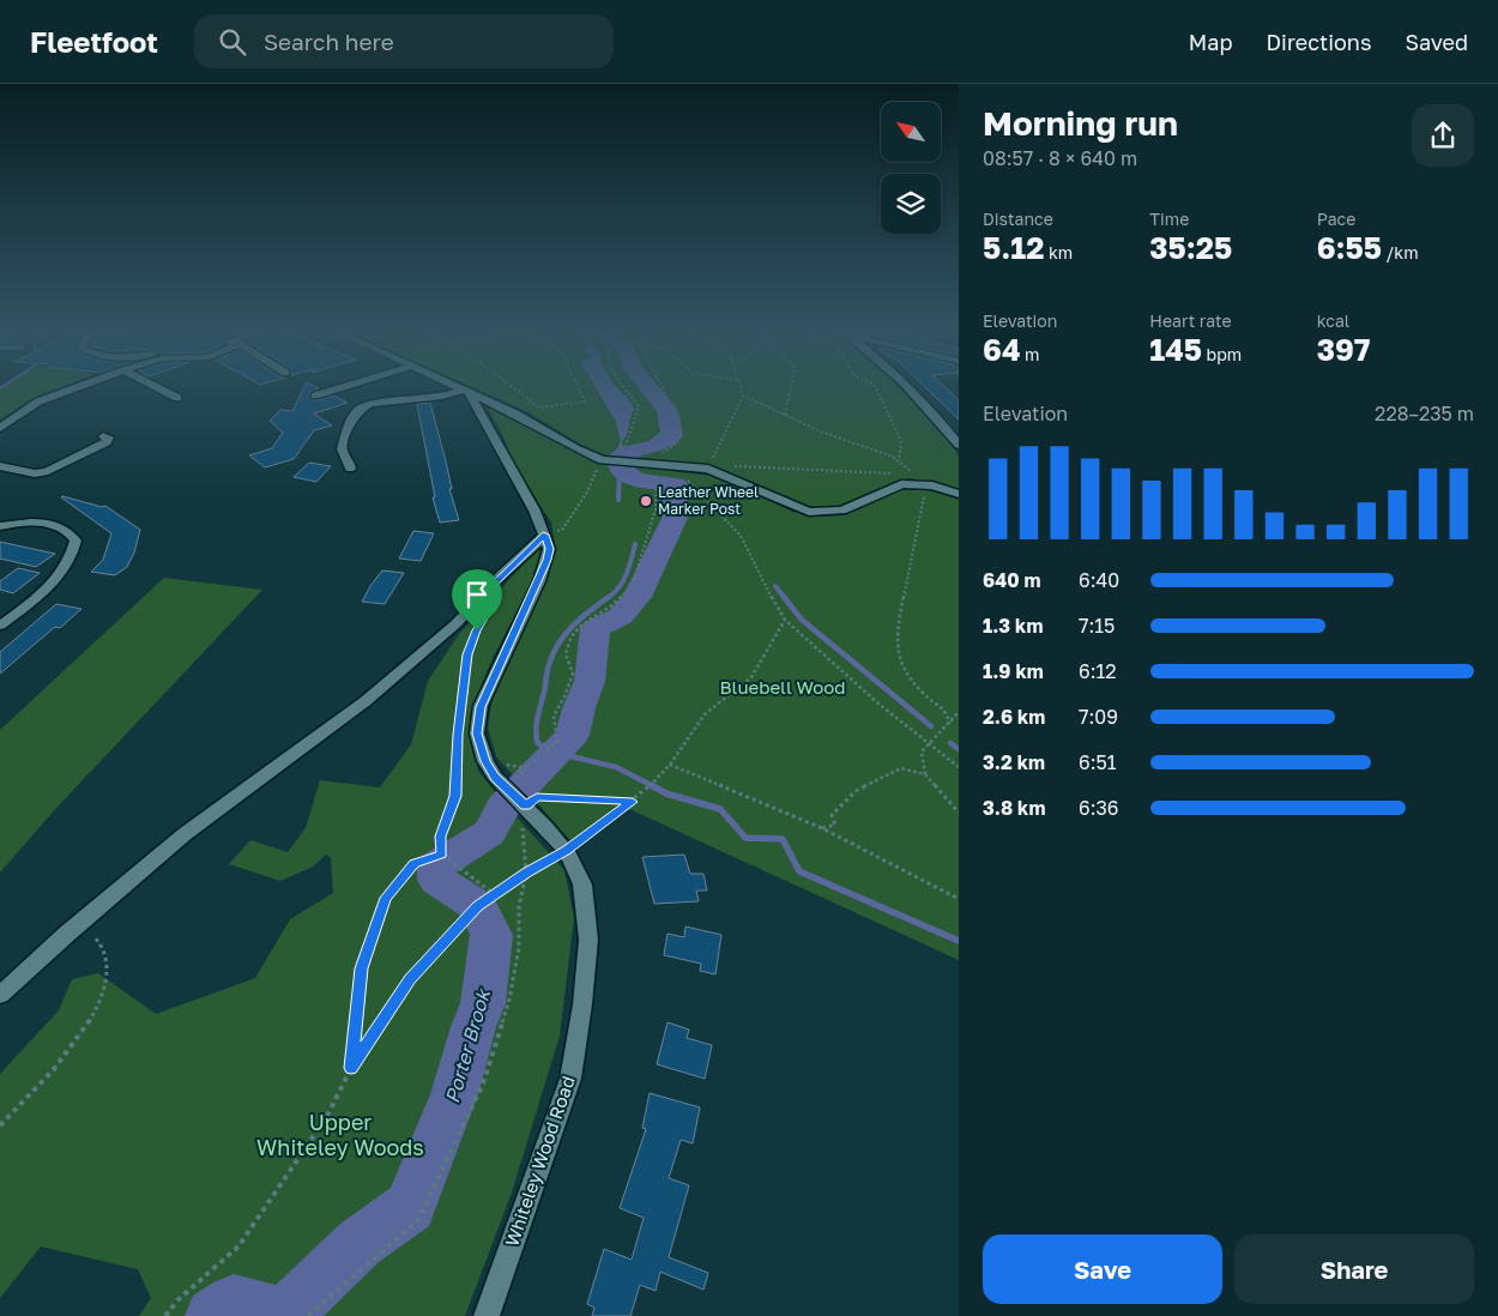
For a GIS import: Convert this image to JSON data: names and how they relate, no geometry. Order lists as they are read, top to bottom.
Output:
{
  "streets": {
    "street": ["Whiteley Wood Road"]
  },
  "water": ["Porter Brook"],
  "parks": ["Bluebell Wood", "Upper Whiteley Woods"],
  "places": ["Leather Wheel Marker Post"],
  "north": "top left",
  "page": {
    "header": "Fleetfoot",
    "search": "Search here",
    "nav": ["Map", "Directions", "Saved"],
    "heading": ["Morning run", "08:57 · 8 × 640 m"],
    "stats": [
      ["Distance", "5.12 km"],
      ["Time", "35:25"],
      ["Pace", "6:55 /km"],
      ["Elevation", "64 m"],
      ["Heart rate", "145 bpm"],
      ["kcal", "397"]
    ],
    "chart": ["Elevation", "228–235 m"],
    "list": [
      {
        "name": "640 m",
        "note": "6:40"
      },
      {
        "name": "1.3 km",
        "note": "7:15"
      },
      {
        "name": "1.9 km",
        "note": "6:12"
      },
      {
        "name": "2.6 km",
        "note": "7:09"
      },
      {
        "name": "3.2 km",
        "note": "6:51"
      },
      {
        "name": "3.8 km",
        "note": "6:36"
      }
    ],
    "buttons": ["Save", "Share"]
  }
}
